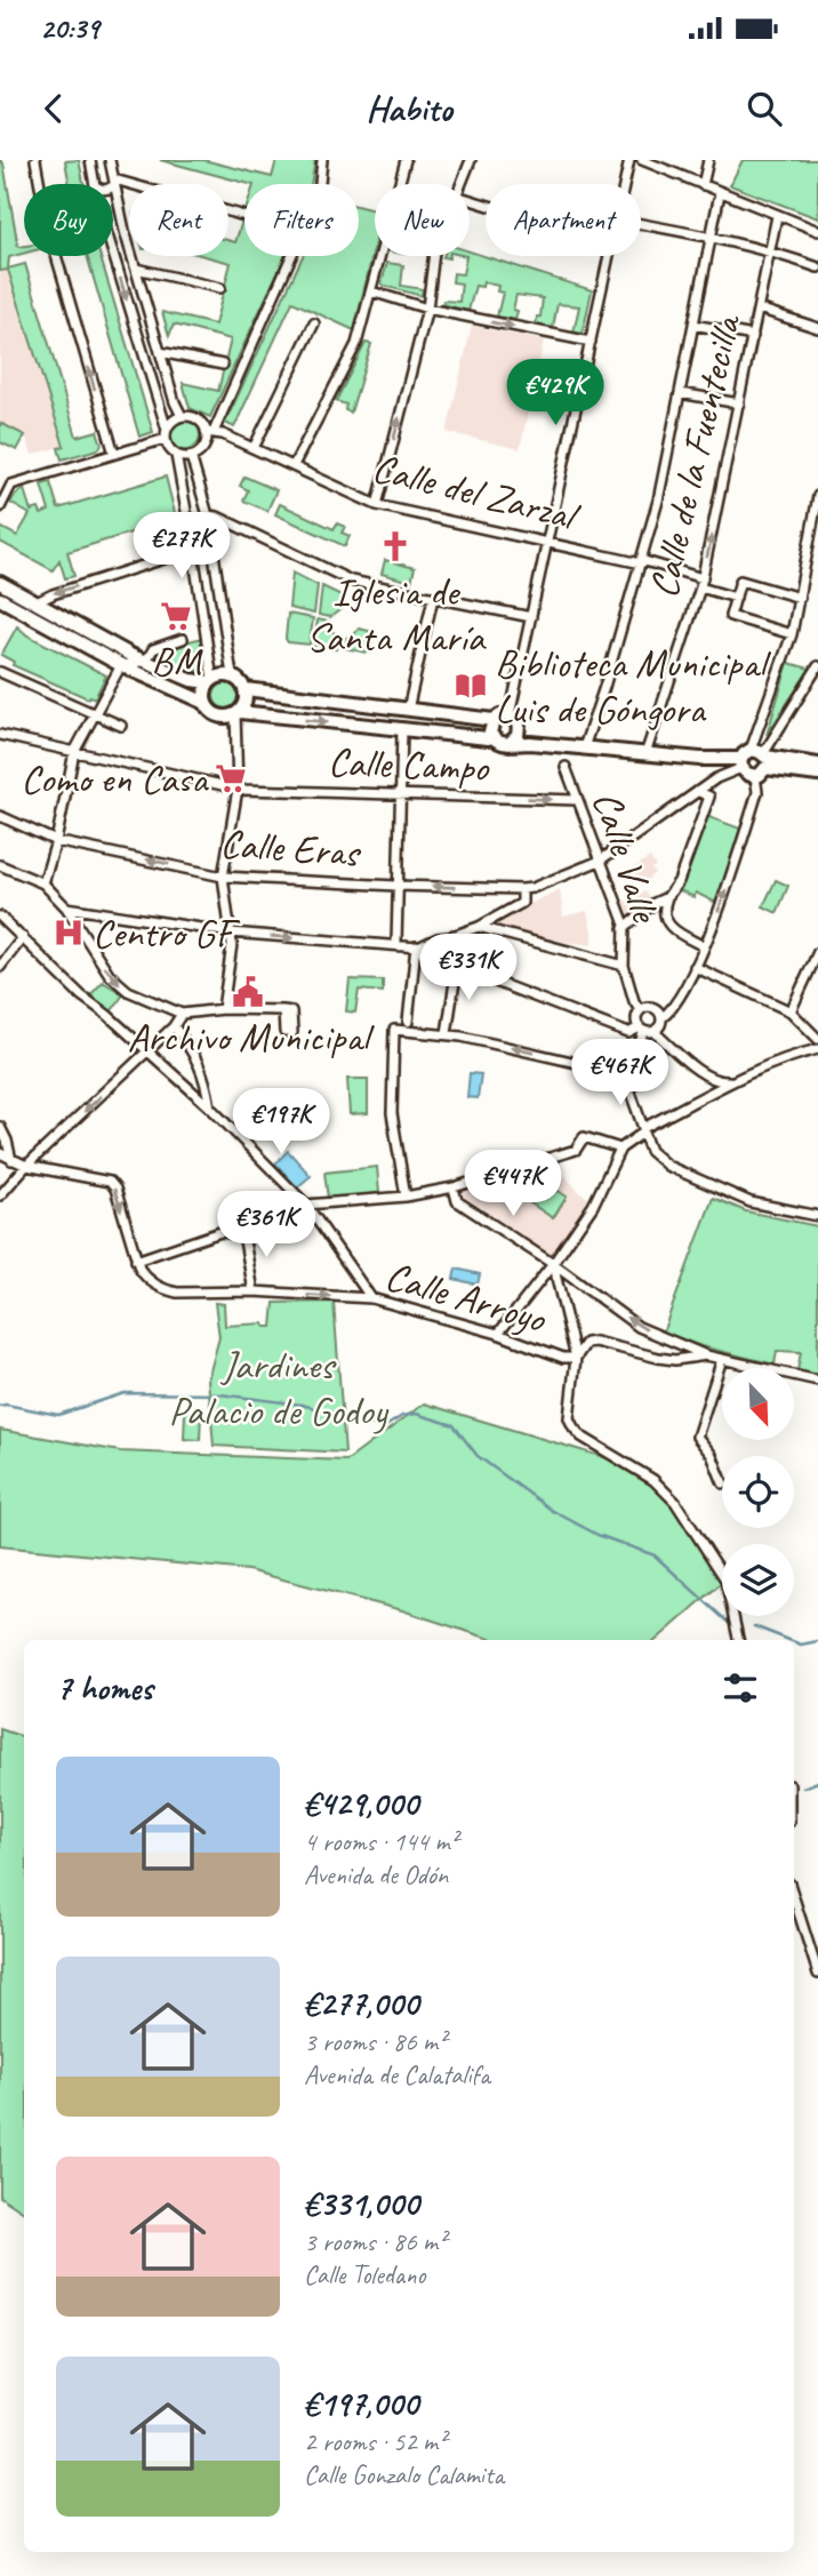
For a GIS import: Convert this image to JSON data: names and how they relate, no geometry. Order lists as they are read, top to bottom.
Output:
{
  "streets": {
    "street": [
      "Calle de la Fuentecilla",
      "Calle del Zarzal",
      "Calle Campo",
      "Calle Eras",
      "Calle Valle",
      "Calle Arroyo"
    ]
  },
  "crossings": [
    ["Calle de la Fuentecilla", "Calle del Zarzal"],
    ["Calle Campo", "Calle Valle"]
  ],
  "one_way": ["Calle Arroyo"],
  "parks": ["Jardines Palacio de Godoy"],
  "places": {
    "church": ["Iglesia de Santa María"],
    "supermarket": ["BM", "Como en Casa"],
    "library": ["Biblioteca Municipal Luis de Góngora"],
    "hospital": ["Centro GF"],
    "public building": ["Archivo Municipal"]
  },
  "north": "bottom right",
  "page": {
    "status": "20:39",
    "header": "Habito",
    "chip": [
      "Buy",
      "Rent",
      "Filters",
      "New",
      "Apartment"
    ],
    "price": [
      "€429K",
      "€277K",
      "€331K",
      "€467K",
      "€197K",
      "€447K",
      "€361K"
    ],
    "heading": "7 homes",
    "list": [
      {
        "name": "€429,000",
        "note": "4 rooms · 144 m² · Avenida de Odón"
      },
      {
        "name": "€277,000",
        "note": "3 rooms · 86 m² · Avenida de Calatalifa"
      },
      {
        "name": "€331,000",
        "note": "3 rooms · 86 m² · Calle Toledano"
      },
      {
        "name": "€197,000",
        "note": "2 rooms · 52 m² · Calle Gonzalo Calamita"
      }
    ]
  }
}
